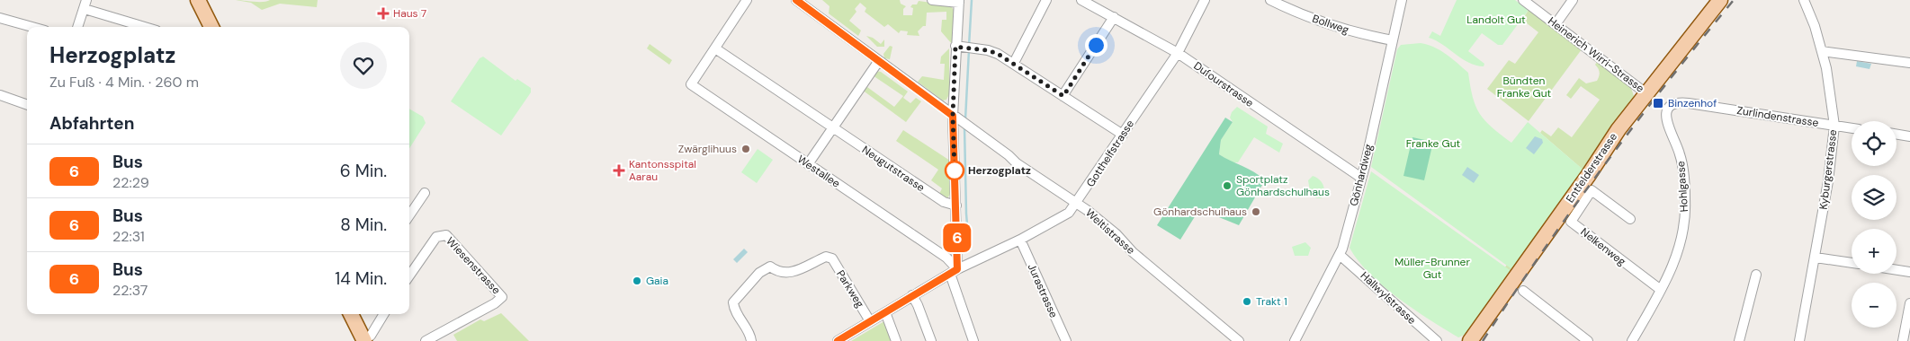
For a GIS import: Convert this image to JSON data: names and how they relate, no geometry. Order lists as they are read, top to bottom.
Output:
{
  "streets": {
    "main road": ["Entfelderstrasse"],
    "street": [
      "Bollweg",
      "Heinerich Wirri-Strasse",
      "Dufourstrasse",
      "Zurlindenstrasse",
      "Gotthelfstrasse",
      "Neugutstrasse",
      "Kyburgerstrasse",
      "Westallee",
      "Gönhardweg",
      "Hohlgasse",
      "Weltistrasse",
      "Nelkenweg",
      "Wiesenstrasse",
      "Parkweg",
      "Jurastrasse",
      "Hallwylstrasse"
    ]
  },
  "crossings": [
    ["Bollweg", "Gönhardweg"],
    ["Heinerich Wirri-Strasse", "Entfelderstrasse"],
    ["Dufourstrasse", "Gotthelfstrasse"],
    ["Dufourstrasse", "Gönhardweg"],
    ["Zurlindenstrasse", "Kyburgerstrasse"],
    ["Zurlindenstrasse", "Hohlgasse"],
    ["Gotthelfstrasse", "Westallee"],
    ["Gotthelfstrasse", "Weltistrasse"],
    ["Gotthelfstrasse", "Jurastrasse"],
    ["Neugutstrasse", "Westallee"],
    ["Gönhardweg", "Hallwylstrasse"],
    ["Hohlgasse", "Nelkenweg"]
  ],
  "parks": [
    "Landolt Gut",
    "Bündten Franke Gut",
    "Franke Gut",
    "Müller-Brunner Gut"
  ],
  "places": {
    "health": ["Haus 7", "Kantonsspital Aarau"],
    "transit": ["Binzenhof"],
    "other": [
      "Zwärglihuus",
      "Herzogplatz",
      "Sportplatz Gönhardschulhaus",
      "Gönhardschulhaus",
      "Gaia",
      "Trakt 1"
    ]
  },
  "lines": ["bus line 6"],
  "page": {
    "on_map": "6",
    "heading": [
      ["Herzogplatz", "Zu Fuß · 4 Min. · 260 m"],
      "Abfahrten"
    ],
    "map_buttons": ["+", "−"],
    "list": [
      {
        "mark": "6",
        "name": "Bus",
        "note": "22:29",
        "value": "6 Min."
      },
      {
        "mark": "6",
        "name": "Bus",
        "note": "22:31",
        "value": "8 Min."
      },
      {
        "mark": "6",
        "name": "Bus",
        "note": "22:37",
        "value": "14 Min."
      }
    ]
  }
}
